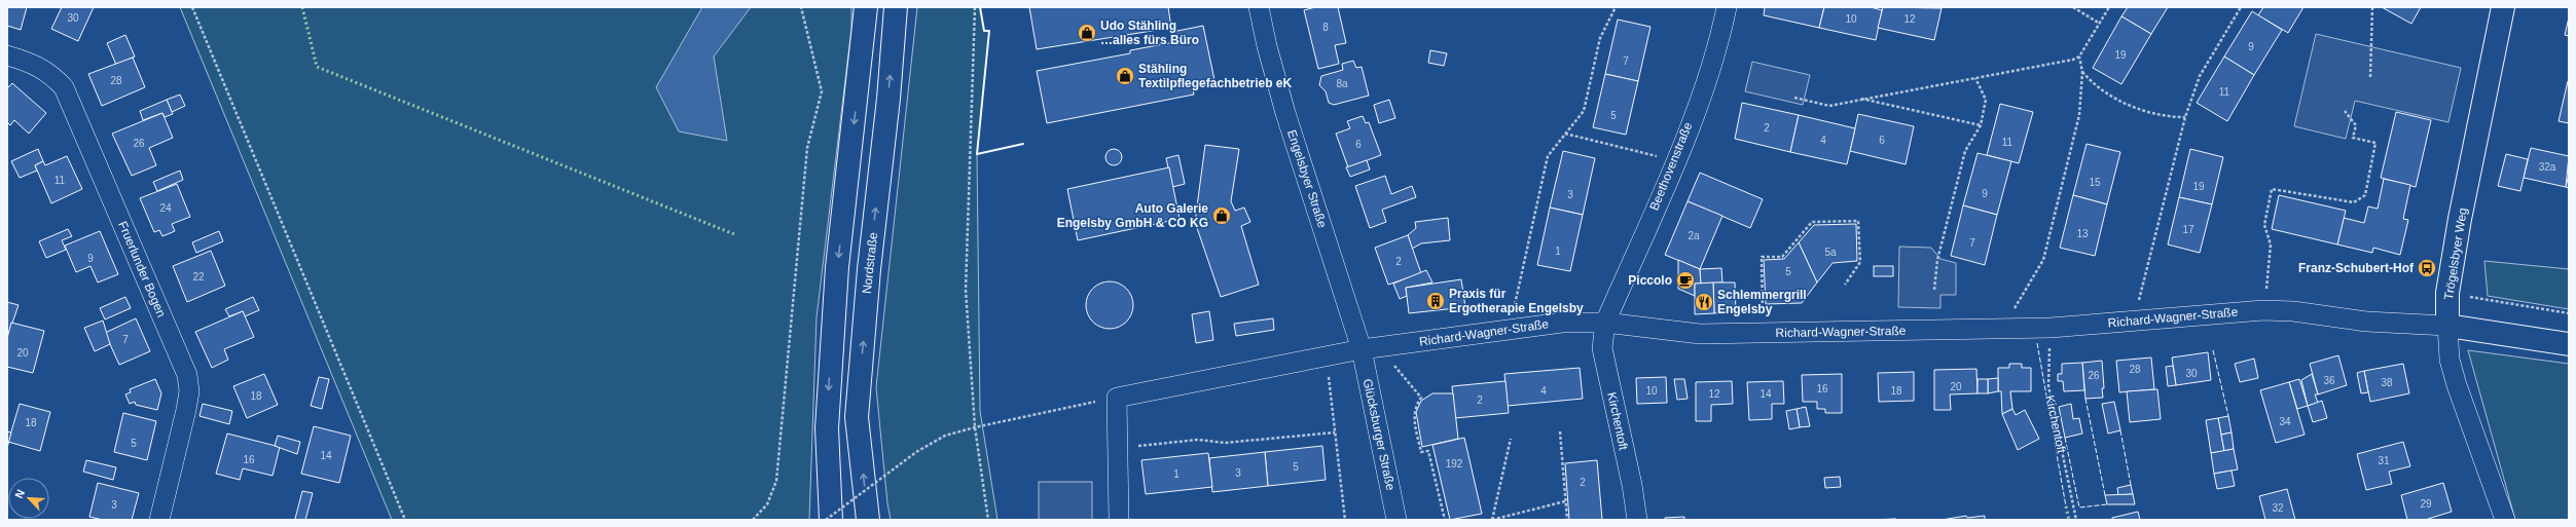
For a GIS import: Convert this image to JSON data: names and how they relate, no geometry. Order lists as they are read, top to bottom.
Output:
{
  "streets": {
    "main road": ["Trögelsbyer Weg", "Nordstraße", "Richard-Wagner-Straße"],
    "street": [
      "Beethovenstraße",
      "Engelsbyer Straße",
      "Fruerlunder Bogen",
      "Kirchentoft",
      "Glücksburger Straße"
    ]
  },
  "crossings": [
    ["Beethovenstraße", "Richard-Wagner-Straße"],
    ["Beethovenstraße", "Kirchentoft"],
    ["Engelsbyer Straße", "Richard-Wagner-Straße"],
    ["Engelsbyer Straße", "Glücksburger Straße"],
    ["Trögelsbyer Weg", "Richard-Wagner-Straße"],
    ["Richard-Wagner-Straße", "Kirchentoft"],
    ["Richard-Wagner-Straße", "Glücksburger Straße"]
  ],
  "places": {
    "shop": ["Udo Stähling …alles fürs Büro", "Stähling Textilpflegefachbetrieb eK", "Auto Galerie Engelsby GmbH & CO KG"],
    "bus stop": ["Franz-Schubert-Hof"],
    "cafe": ["Piccolo"],
    "building": ["Praxis für Ergotherapie Engelsby"],
    "restaurant": ["Schlemmergrill Engelsby"]
  },
  "house_numbers": [
    "30",
    "10",
    "12",
    "8",
    "9",
    "19",
    "7",
    "28",
    "8a",
    "11",
    "5",
    "2",
    "4",
    "6",
    "11",
    "26",
    "6",
    "32a",
    "11",
    "15",
    "19",
    "9",
    "3",
    "24",
    "17",
    "13",
    "2a",
    "7",
    "1",
    "5a",
    "9",
    "2",
    "5",
    "22",
    "7",
    "20",
    "28",
    "30",
    "26",
    "36",
    "38",
    "20",
    "16",
    "4",
    "10",
    "18",
    "12",
    "14",
    "18",
    "2",
    "34",
    "18",
    "5",
    "14",
    "16",
    "31",
    "192",
    "5",
    "3",
    "1",
    "2",
    "29",
    "3",
    "32"
  ],
  "north": "top left"
}
